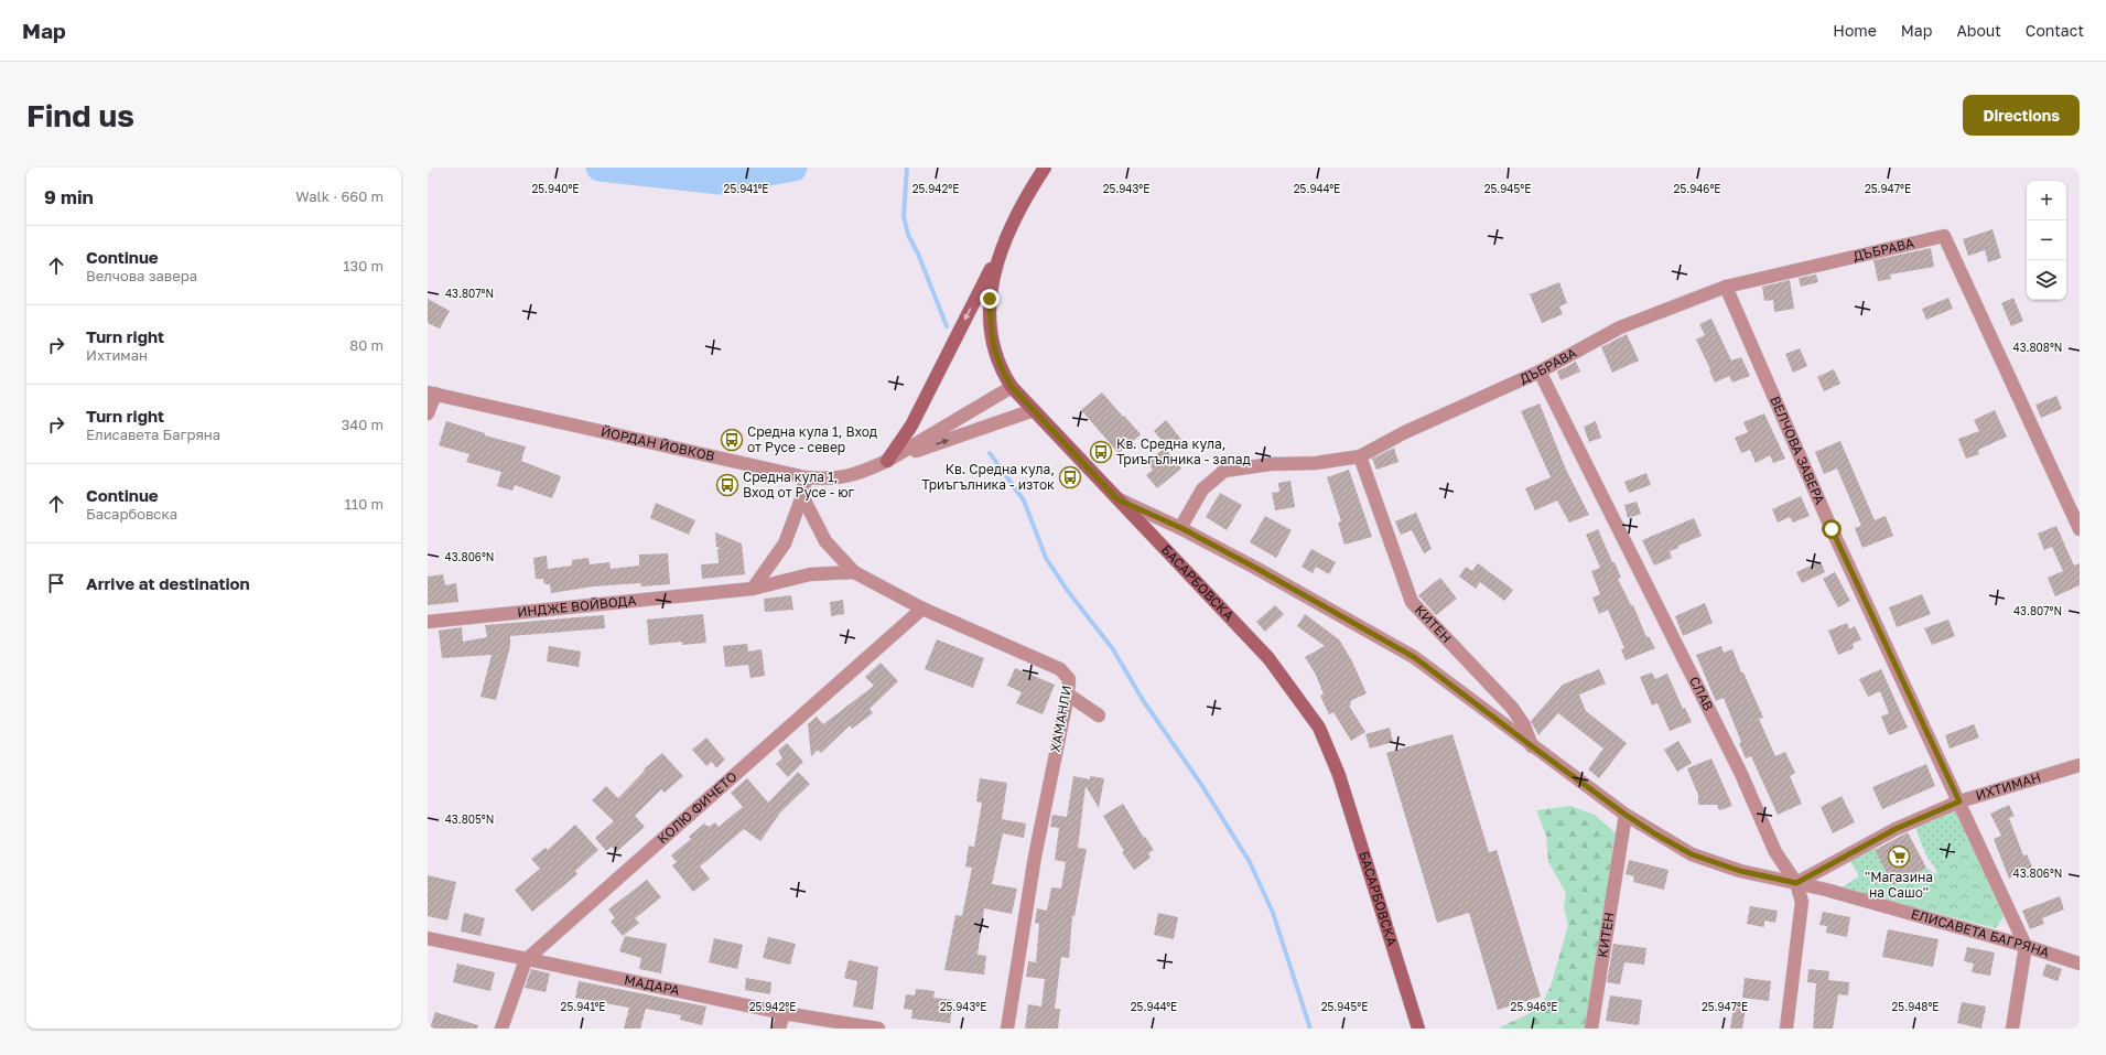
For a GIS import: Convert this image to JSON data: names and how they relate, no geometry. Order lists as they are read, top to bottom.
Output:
{
  "streets": {
    "street": [
      "ДЪБРАВА",
      "ЙОРДАН ЙОВКОВ",
      "ВЕЛЧОВА ЗАВЕРА",
      "БАСАРБОВСКА",
      "ИНДЖЕ ВОЙВОДА",
      "КИТЕН",
      "СЛАВ",
      "ХАМАНЛИ",
      "ИХТИМАН",
      "КОЛЮ ФИЧЕТО",
      "ЕЛИСАВЕТА БАГРЯНА",
      "МАДАРА"
    ]
  },
  "crossings": [
    ["ДЪБРАВА", "ВЕЛЧОВА ЗАВЕРА"],
    ["ДЪБРАВА", "КИТЕН"],
    ["ДЪБРАВА", "СЛАВ"],
    ["ДЪБРАВА", "ЕЛИСАВЕТА БАГРЯНА"],
    ["ВЕЛЧОВА ЗАВЕРА", "ИХТИМАН"],
    ["ВЕЛЧОВА ЗАВЕРА", "ЕЛИСАВЕТА БАГРЯНА"],
    ["БАСАРБОВСКА", "ЕЛИСАВЕТА БАГРЯНА"],
    ["ИНДЖЕ ВОЙВОДА", "ХАМАНЛИ"],
    ["КИТЕН", "ЕЛИСАВЕТА БАГРЯНА"],
    ["СЛАВ", "ИХТИМАН"],
    ["СЛАВ", "ЕЛИСАВЕТА БАГРЯНА"],
    ["ХАМАНЛИ", "КОЛЮ ФИЧЕТО"],
    ["ИХТИМАН", "ЕЛИСАВЕТА БАГРЯНА"],
    ["КОЛЮ ФИЧЕТО", "МАДАРА"]
  ],
  "places": {
    "bus stop": [
      "Средна кула 1, Вход от Русе - север",
      "Кв. Средна кула, Триъгълника - запад",
      "Кв. Средна кула, Триъгълника - изток",
      "Средна кула 1, Вход от Русе - юг"
    ],
    "supermarket": ["''Магазина на Сашо''"]
  },
  "page": {
    "header": "Map",
    "nav": [
      "Home",
      "Map",
      "About",
      "Contact"
    ],
    "buttons": "Directions",
    "title": "Find us",
    "heading": ["9 min", "Walk · 660 m"],
    "map_buttons": ["+", "−"],
    "list": [
      ["Continue", "Велчова завера", "130 m"],
      ["Turn right", "Ихтиман", "80 m"],
      ["Turn right", "Елисавета Багряна", "340 m"],
      ["Continue", "Басарбовска", "110 m"],
      "Arrive at destination"
    ]
  },
  "coordinates": [
    "25.940°E",
    "25.946°E",
    "25.941°E",
    "25.942°E",
    "25.943°E",
    "25.944°E",
    "25.945°E",
    "25.947°E",
    "43.807°N",
    "43.808°N",
    "43.806°N",
    "43.805°N",
    "25.948°E"
  ]
}
